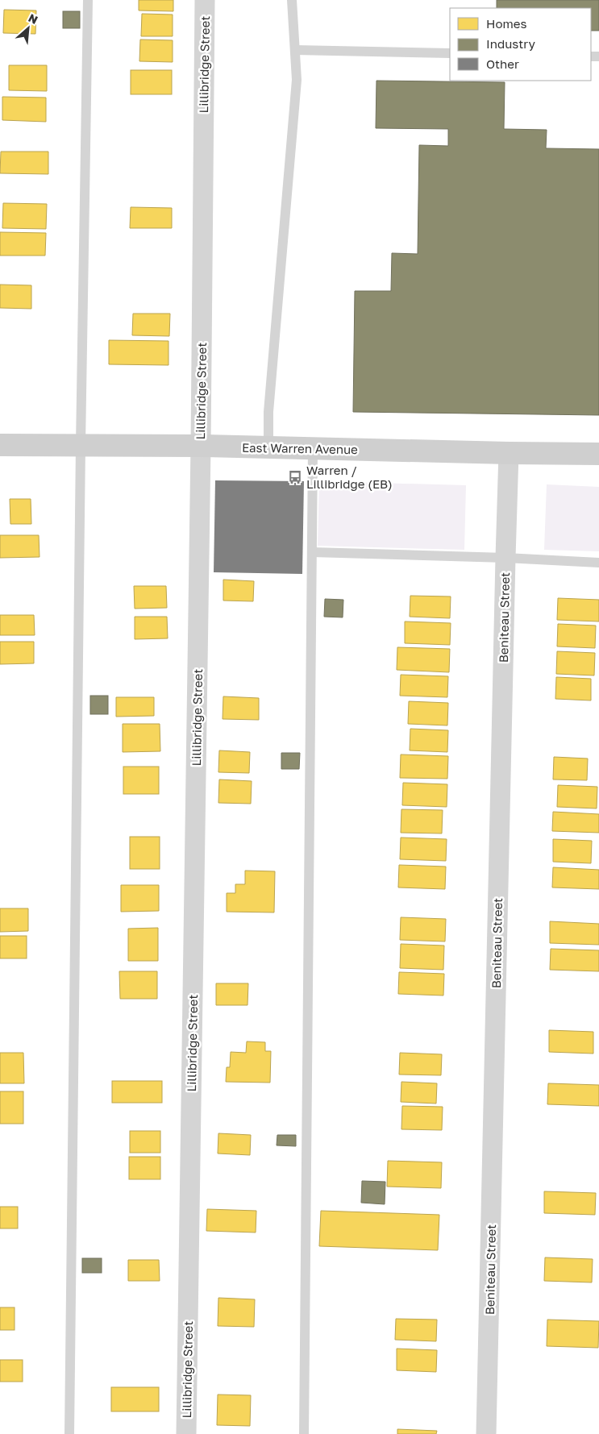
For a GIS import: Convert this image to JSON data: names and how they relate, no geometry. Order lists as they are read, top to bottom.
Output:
{
  "streets": {
    "main road": ["East Warren Avenue"],
    "street": ["Lillibridge Street", "Beniteau Street"]
  },
  "crossings": [
    ["Lillibridge Street", "East Warren Avenue"],
    ["East Warren Avenue", "Beniteau Street"]
  ],
  "places": {
    "bus stop": ["Warren / Lillibridge (EB)"]
  },
  "legend": ["Homes", "Industry", "Other"],
  "north": "top right"
}
